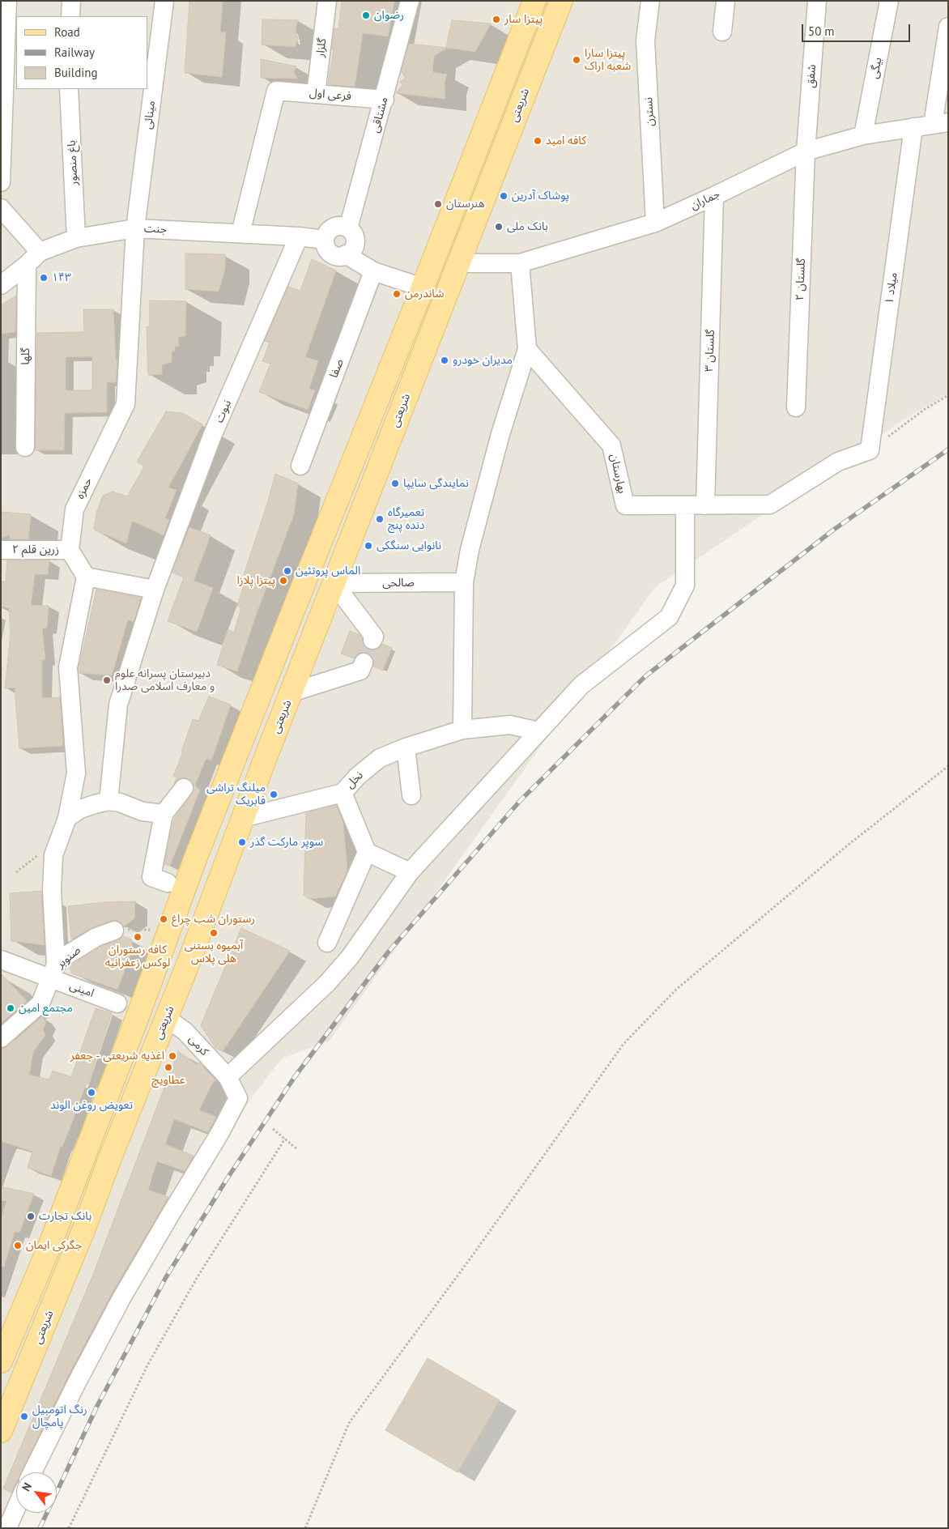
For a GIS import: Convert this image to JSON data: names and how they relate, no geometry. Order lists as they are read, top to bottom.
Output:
{
  "streets": {
    "main road": ["شریعتی"],
    "street": [
      "گلزار",
      "بیگی",
      "شفق",
      "فرعی اول",
      "نسترن",
      "مینائی",
      "مشتاقی",
      "باغ منصور",
      "جماران",
      "جنت",
      "گلستان ۲",
      "میلاد ۱",
      "گلستان ۳",
      "گلها",
      "صفا",
      "نبوت",
      "بهارستان",
      "حمزه",
      "زرین قلم ۲",
      "صالحی",
      "نخل",
      "صنوبر",
      "امینی",
      "کرمی"
    ]
  },
  "crossings": [
    ["گلزار", "فرعی اول"],
    ["بیگی", "جماران"],
    ["شفق", "جماران"],
    ["شفق", "گلستان ۲"],
    ["فرعی اول", "مشتاقی"],
    ["فرعی اول", "جنت"],
    ["شریعتی", "جماران"],
    ["شریعتی", "صالحی"],
    ["شریعتی", "نخل"],
    ["شریعتی", "کرمی"],
    ["نسترن", "جماران"],
    ["مینائی", "جنت"],
    ["مینائی", "حمزه"],
    ["مشتاقی", "جنت"],
    ["باغ منصور", "جنت"],
    ["جماران", "گلستان ۲"],
    ["جماران", "میلاد ۱"],
    ["جماران", "گلستان ۳"],
    ["جنت", "گلها"],
    ["جنت", "نبوت"],
    ["جنت", "حمزه"],
    ["میلاد ۱", "بهارستان"],
    ["گلستان ۳", "بهارستان"],
    ["حمزه", "زرین قلم ۲"],
    ["صنوبر", "امینی"]
  ],
  "places": [
    "رضوان",
    "پیتزا سار",
    "پیتزا سارا شعبه اراک",
    "کافه امید",
    "پوشاک آدرین",
    "هنرستان",
    "بانک ملی",
    "۱۴۳",
    "شاندرمن",
    "مدیران خودرو",
    "نمایندگی سایپا",
    "تعمیرگاه دنده پنج",
    "نانوایی سنگکی",
    "الماس پروتئین",
    "پیتزا پلازا",
    "دبیرستان پسرانه علوم و معارف اسلامی صدرا",
    "میلنگ تراشی فابریک",
    "سوپر مارکت گذر",
    "رستوران شب چراغ",
    "آبمیوه بستنی هلی پلاس",
    "کافه رستوران لوکس زعفرانیه",
    "مجتمع امین",
    "اغذیه شریعتی - جعفر",
    "عطاویچ",
    "تعویض روغن الوند",
    "بانک تجارت",
    "جگرکی ایمان",
    "رنگ اتومبیل پامچال"
  ],
  "legend": ["Road", "Railway", "Building"],
  "scale_bar": "50 m",
  "north": "top left"
}
